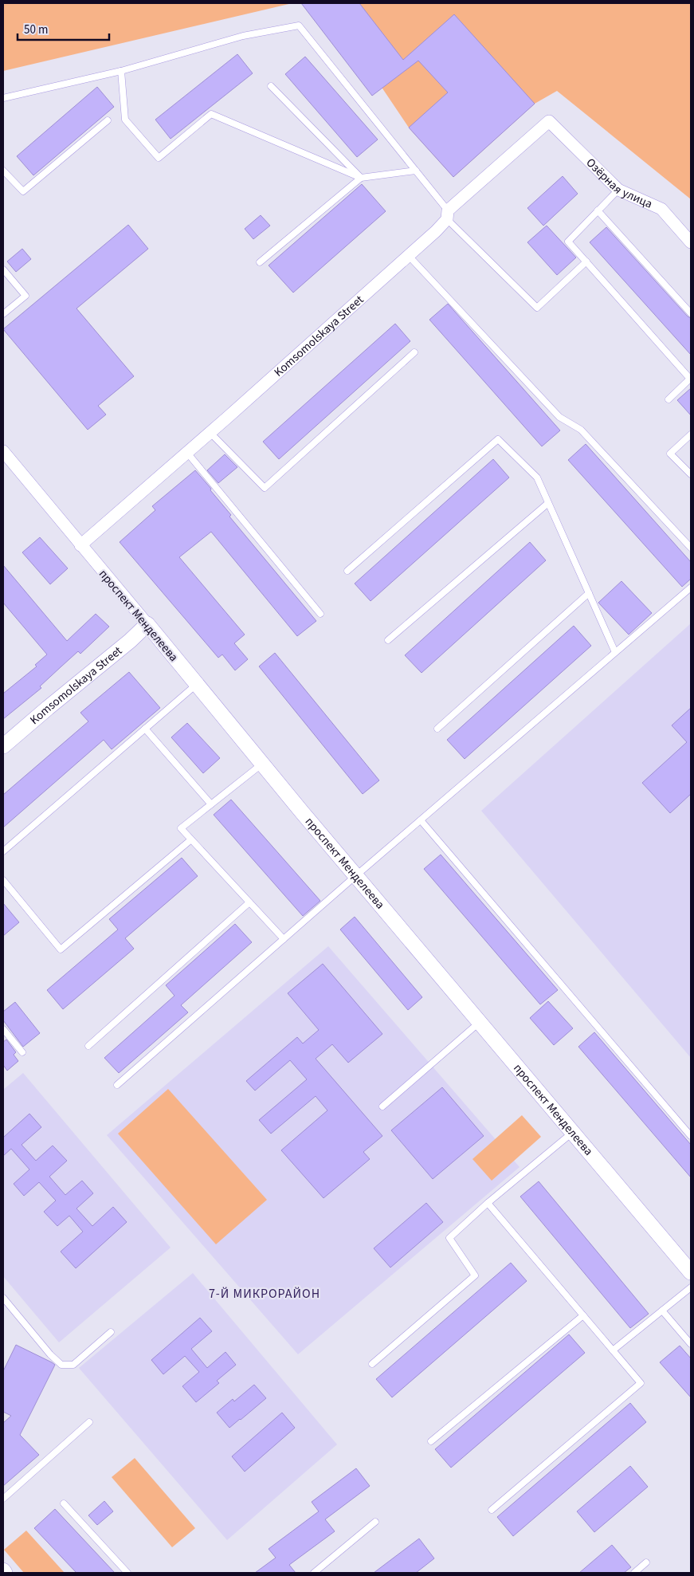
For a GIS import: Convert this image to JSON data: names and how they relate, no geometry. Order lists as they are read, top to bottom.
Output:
{
  "streets": {
    "street": ["Озёрная улица", "Komsomolskaya Street", "проспект Менделеева"]
  },
  "crossings": [
    ["Озёрная улица", "Komsomolskaya Street"],
    ["Komsomolskaya Street", "проспект Менделеева"]
  ],
  "districts": ["7-Й МИКРОРАЙОН"],
  "scale_bar": "50 m"
}
